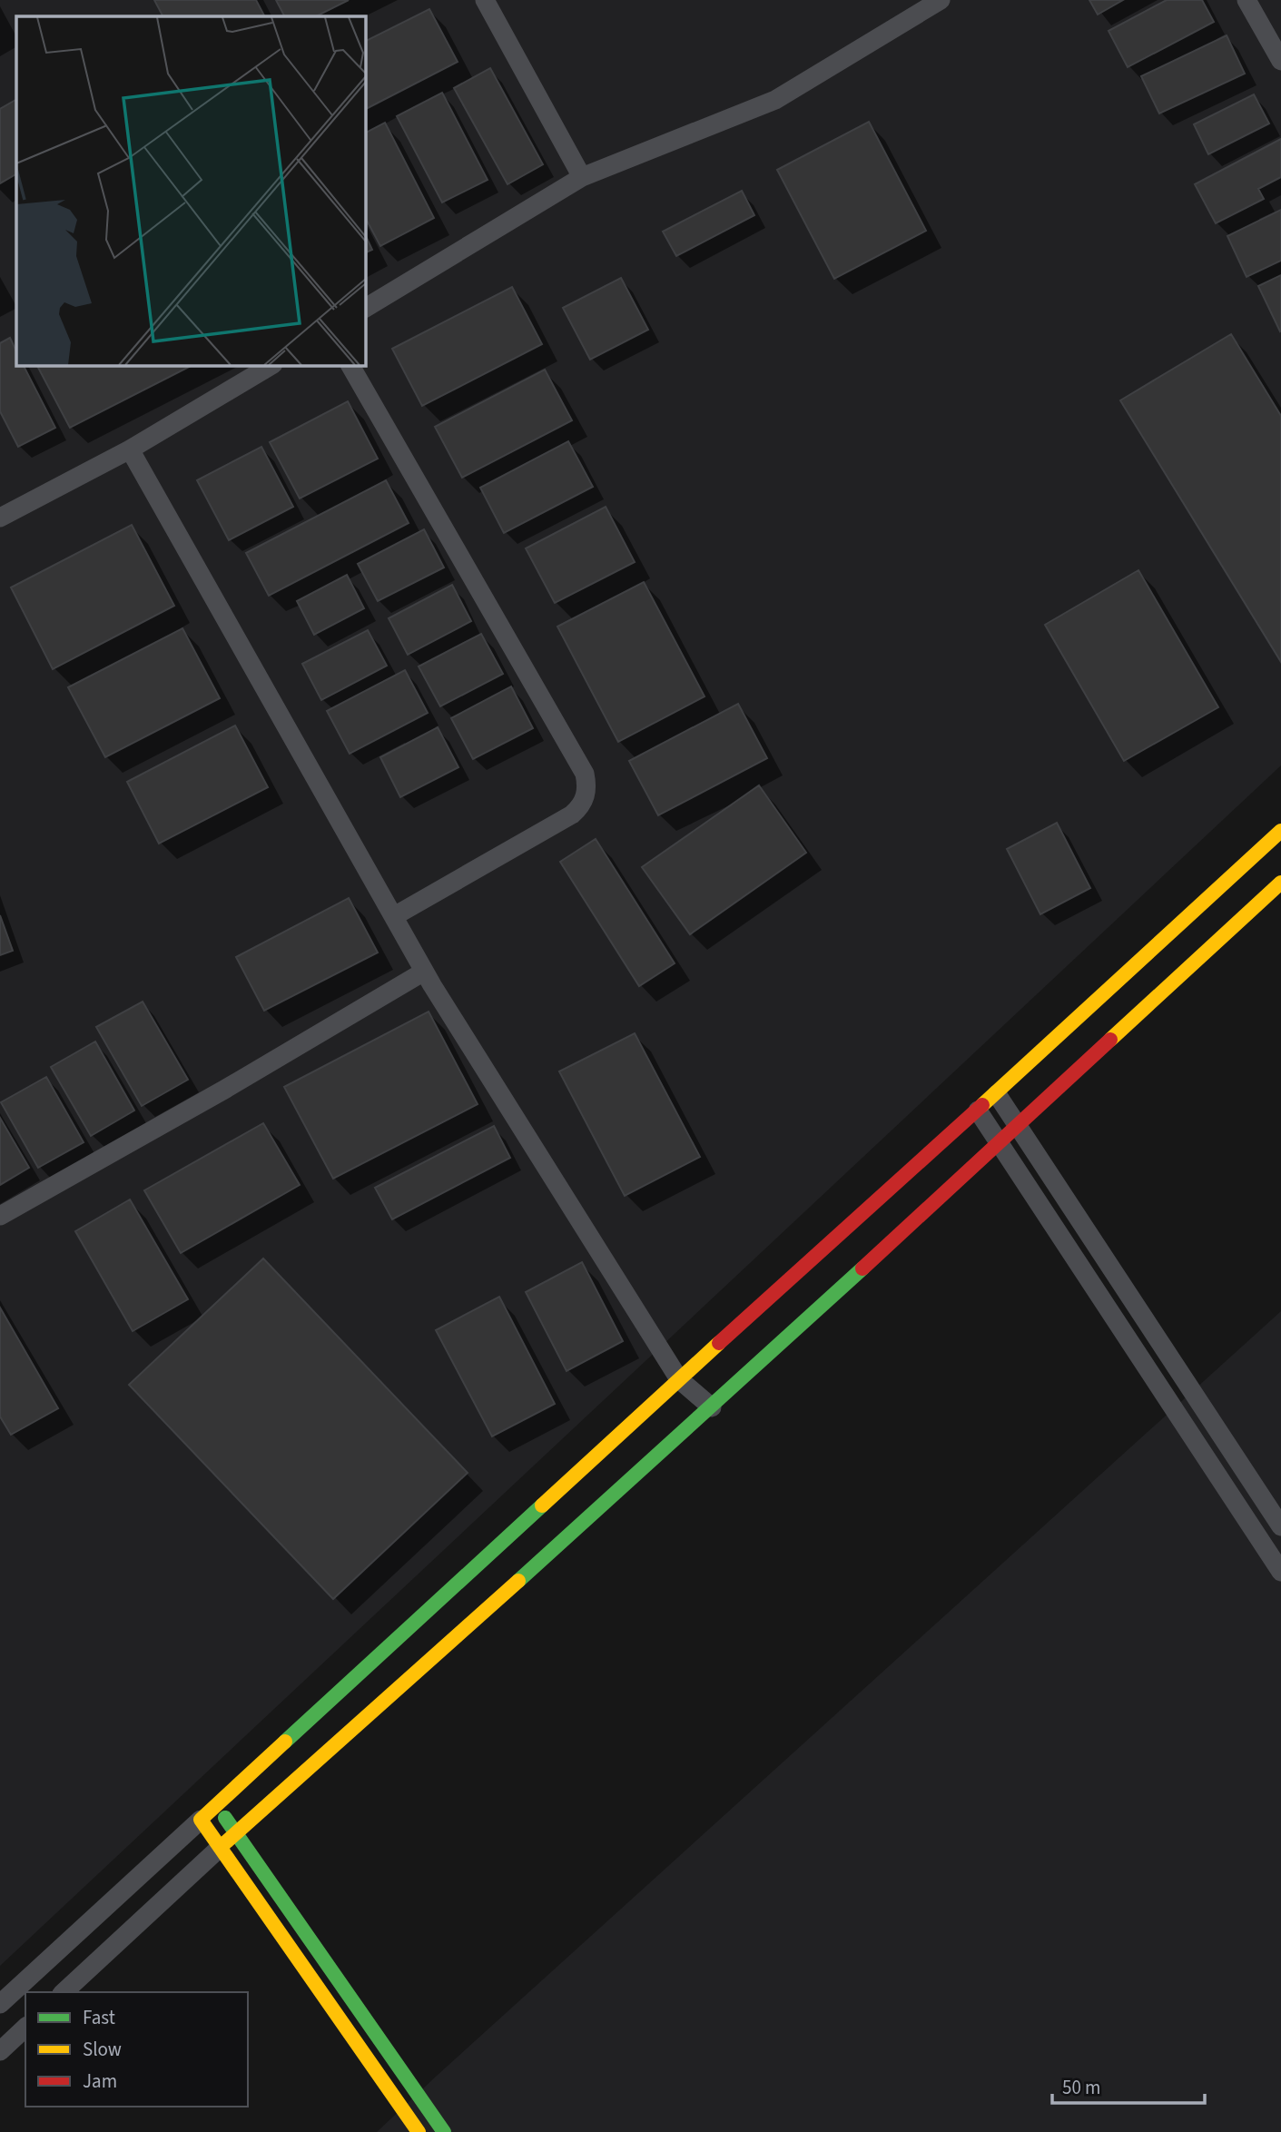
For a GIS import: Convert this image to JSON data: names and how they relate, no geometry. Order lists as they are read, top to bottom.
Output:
{
  "legend": ["Fast", "Slow", "Jam"],
  "scale_bar": "50 m"
}
